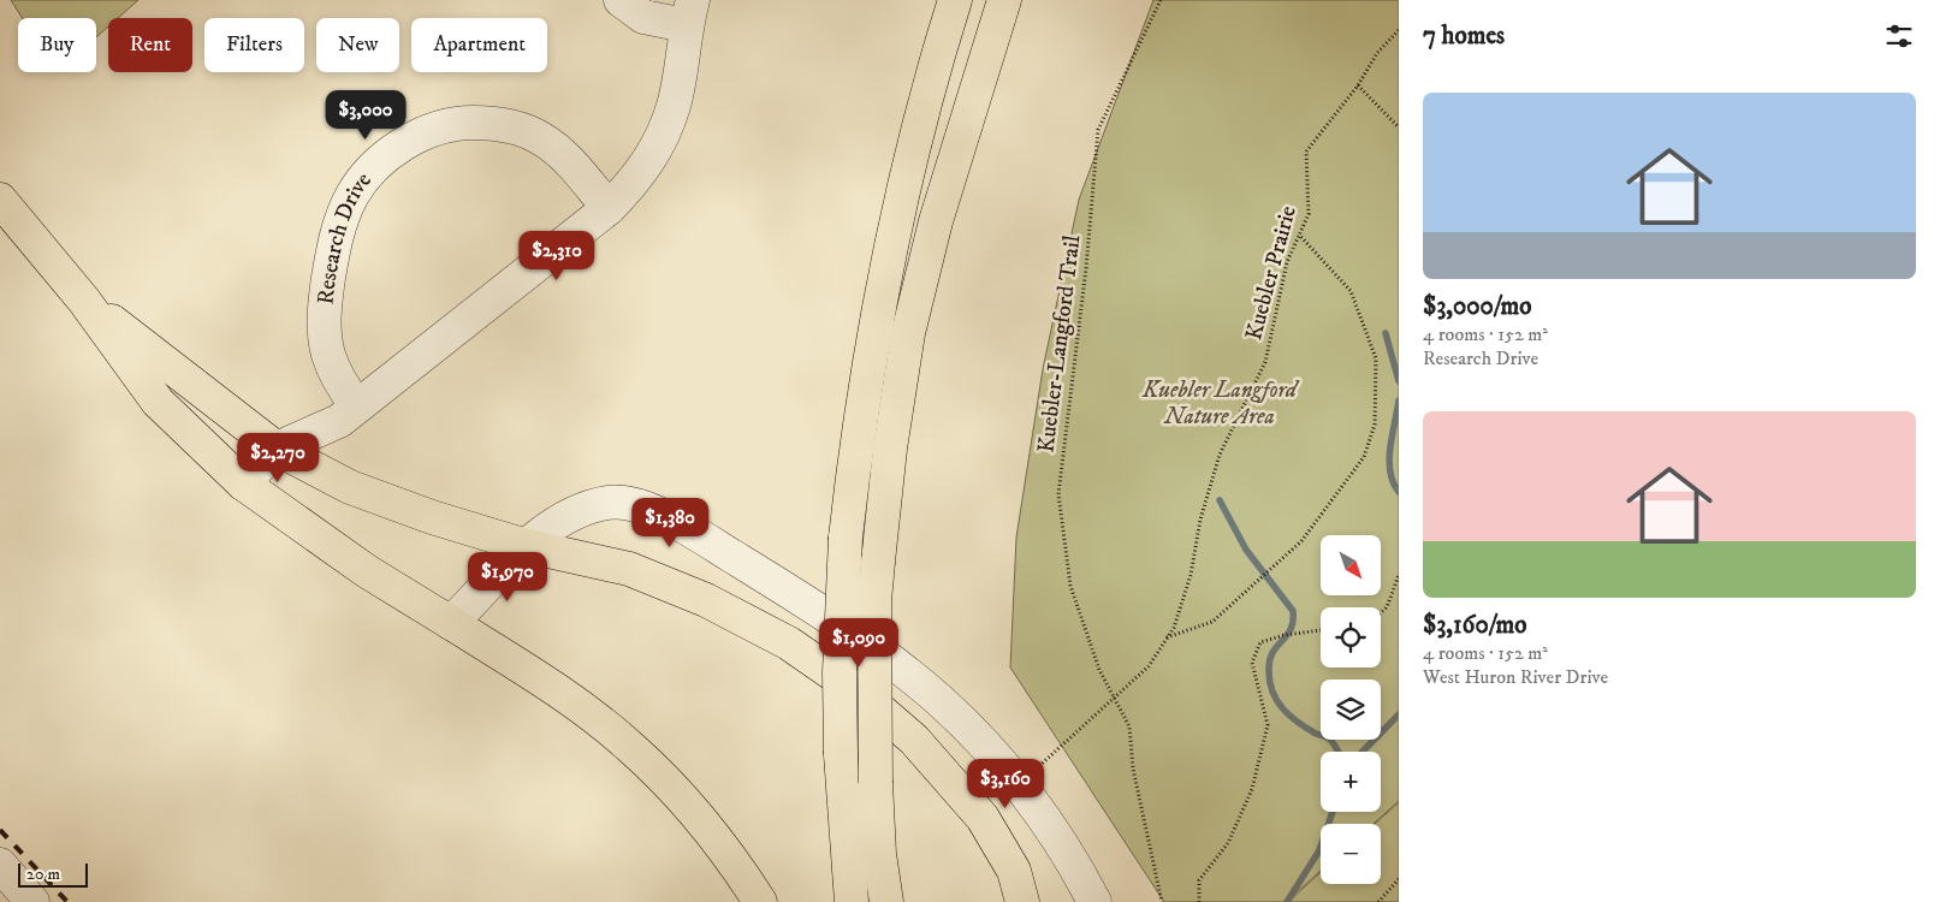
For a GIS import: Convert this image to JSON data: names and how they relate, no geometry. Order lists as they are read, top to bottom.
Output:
{
  "streets": {
    "street": ["Research Drive"],
    "path": ["Kuebler Prairie", "Kuebler-Langford Trail"]
  },
  "crossings": [
    ["Kuebler Prairie", "Kuebler-Langford Trail"]
  ],
  "parks": ["Kuebler Langford Nature Area"],
  "scale_bar": "20 m",
  "north": "bottom right",
  "page": {
    "heading": "7 homes",
    "chip": [
      "Buy",
      "Rent",
      "Filters",
      "New",
      "Apartment"
    ],
    "list": [
      {
        "name": "$3,000/mo",
        "note": "4 rooms · 152 m² · Research Drive"
      },
      {
        "name": "$3,160/mo",
        "note": "4 rooms · 152 m² · West Huron River Drive"
      }
    ],
    "price": [
      "$3,000",
      "$2,310",
      "$2,270",
      "$1,380",
      "$1,970",
      "$1,090",
      "$3,160"
    ],
    "map_buttons": ["+", "−"],
    "scale": "20 m"
  }
}
